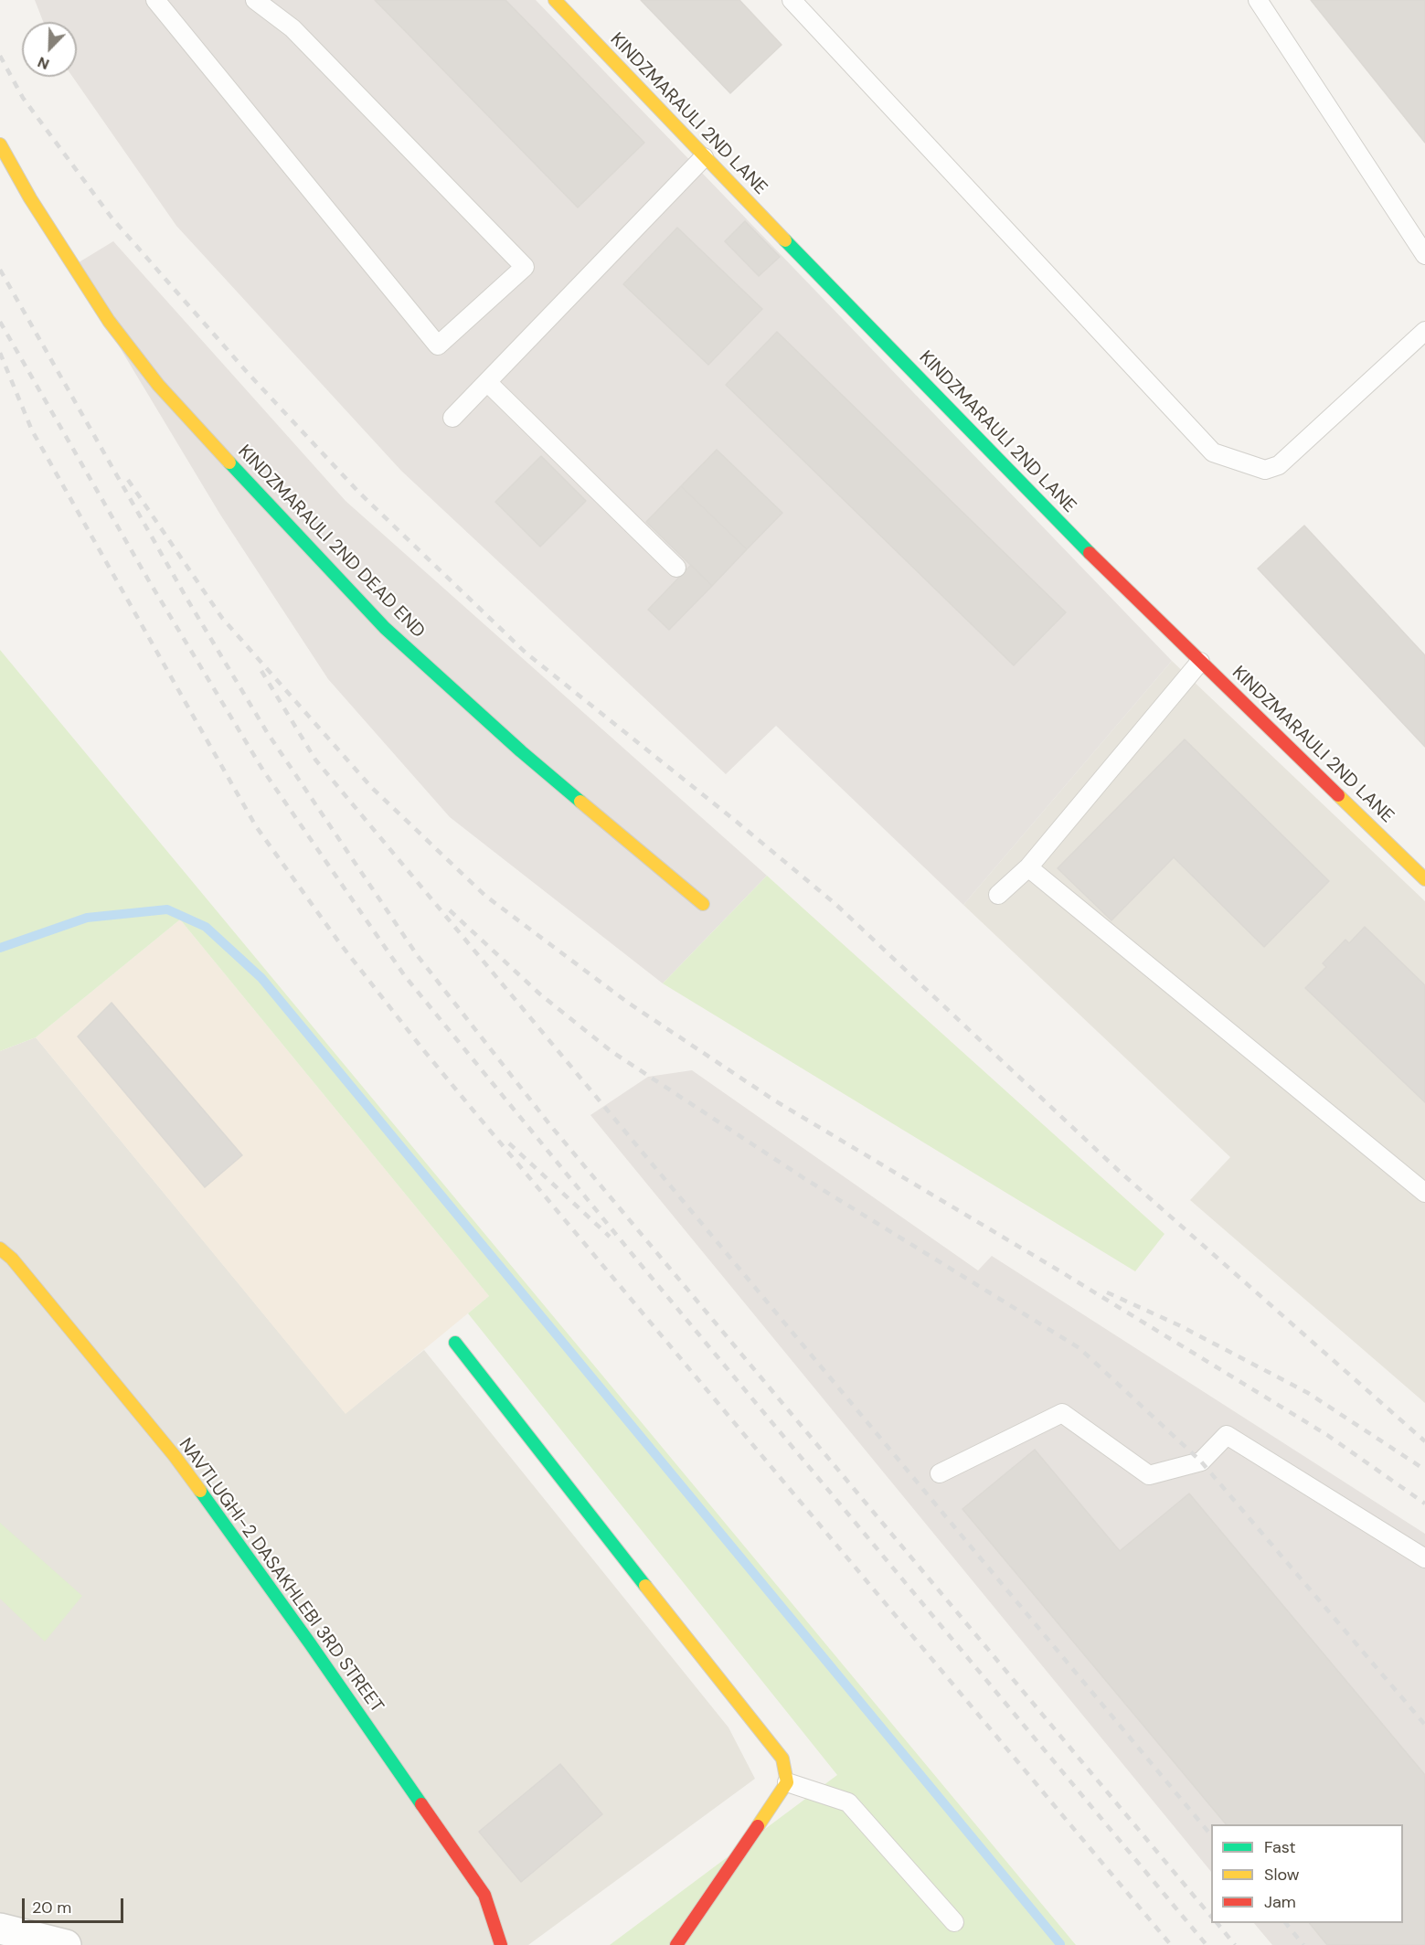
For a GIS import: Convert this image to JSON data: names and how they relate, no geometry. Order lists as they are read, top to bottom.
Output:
{
  "streets": {
    "street": ["KINDZMARAULI 2ND LANE", "KINDZMARAULI 2ND DEAD END", "NAVTLUGHI-2 DASAKHLEBI 3RD STREET"]
  },
  "legend": ["Fast", "Slow", "Jam"],
  "scale_bar": "20 m",
  "north": "bottom left"
}
